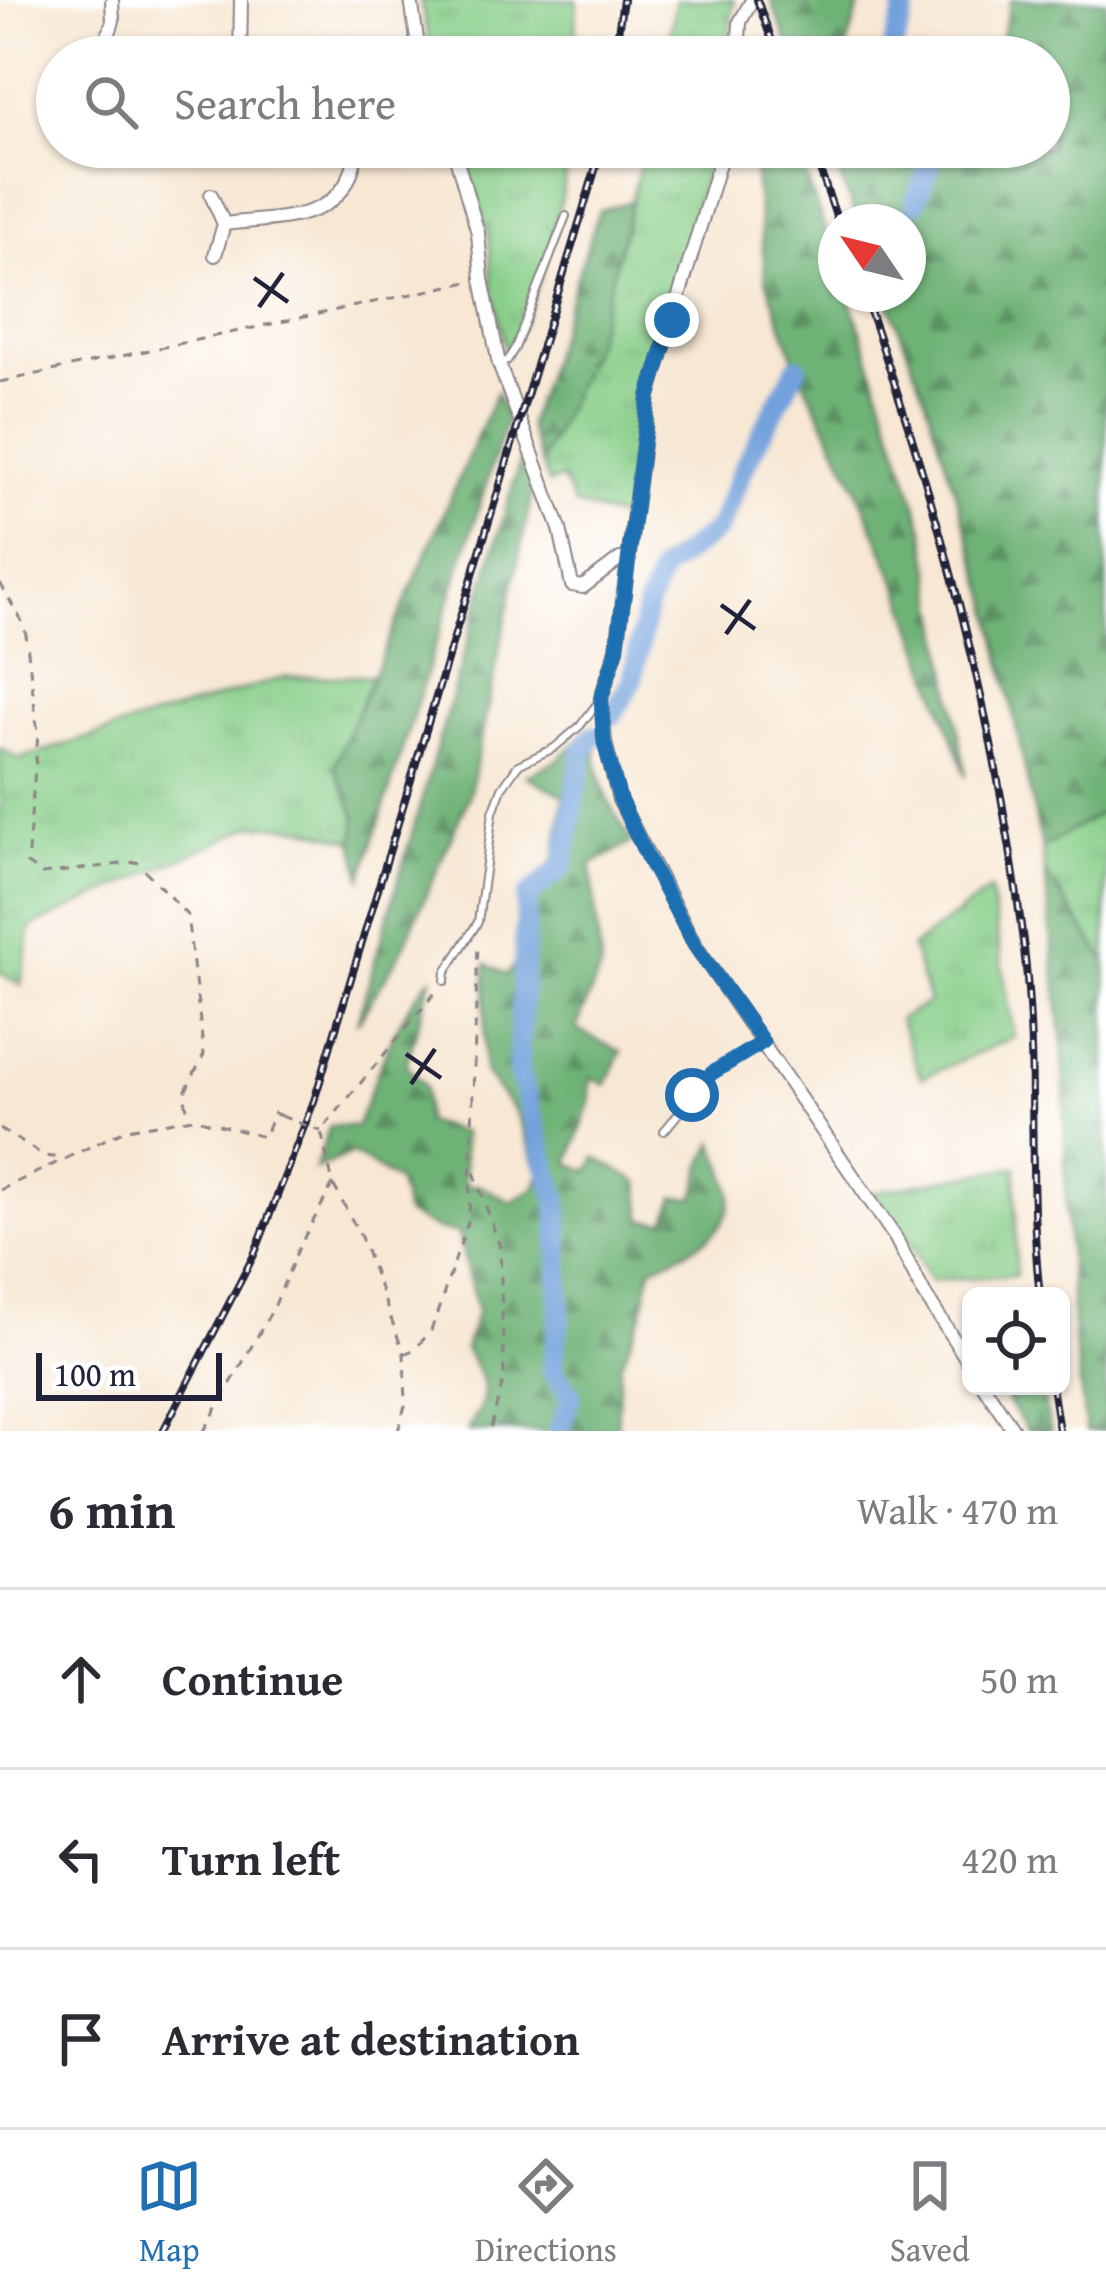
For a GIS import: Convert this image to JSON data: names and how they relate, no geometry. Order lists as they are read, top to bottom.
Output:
{
  "scale_bar": "100 m",
  "north": "top left",
  "page": {
    "search": "Search here",
    "scale": "100 m",
    "heading": ["6 min", "Walk · 470 m"],
    "list": [
      ["Continue", "50 m"],
      ["Turn left", "420 m"],
      "Arrive at destination"
    ],
    "nav": ["Map", "Directions", "Saved"]
  }
}
